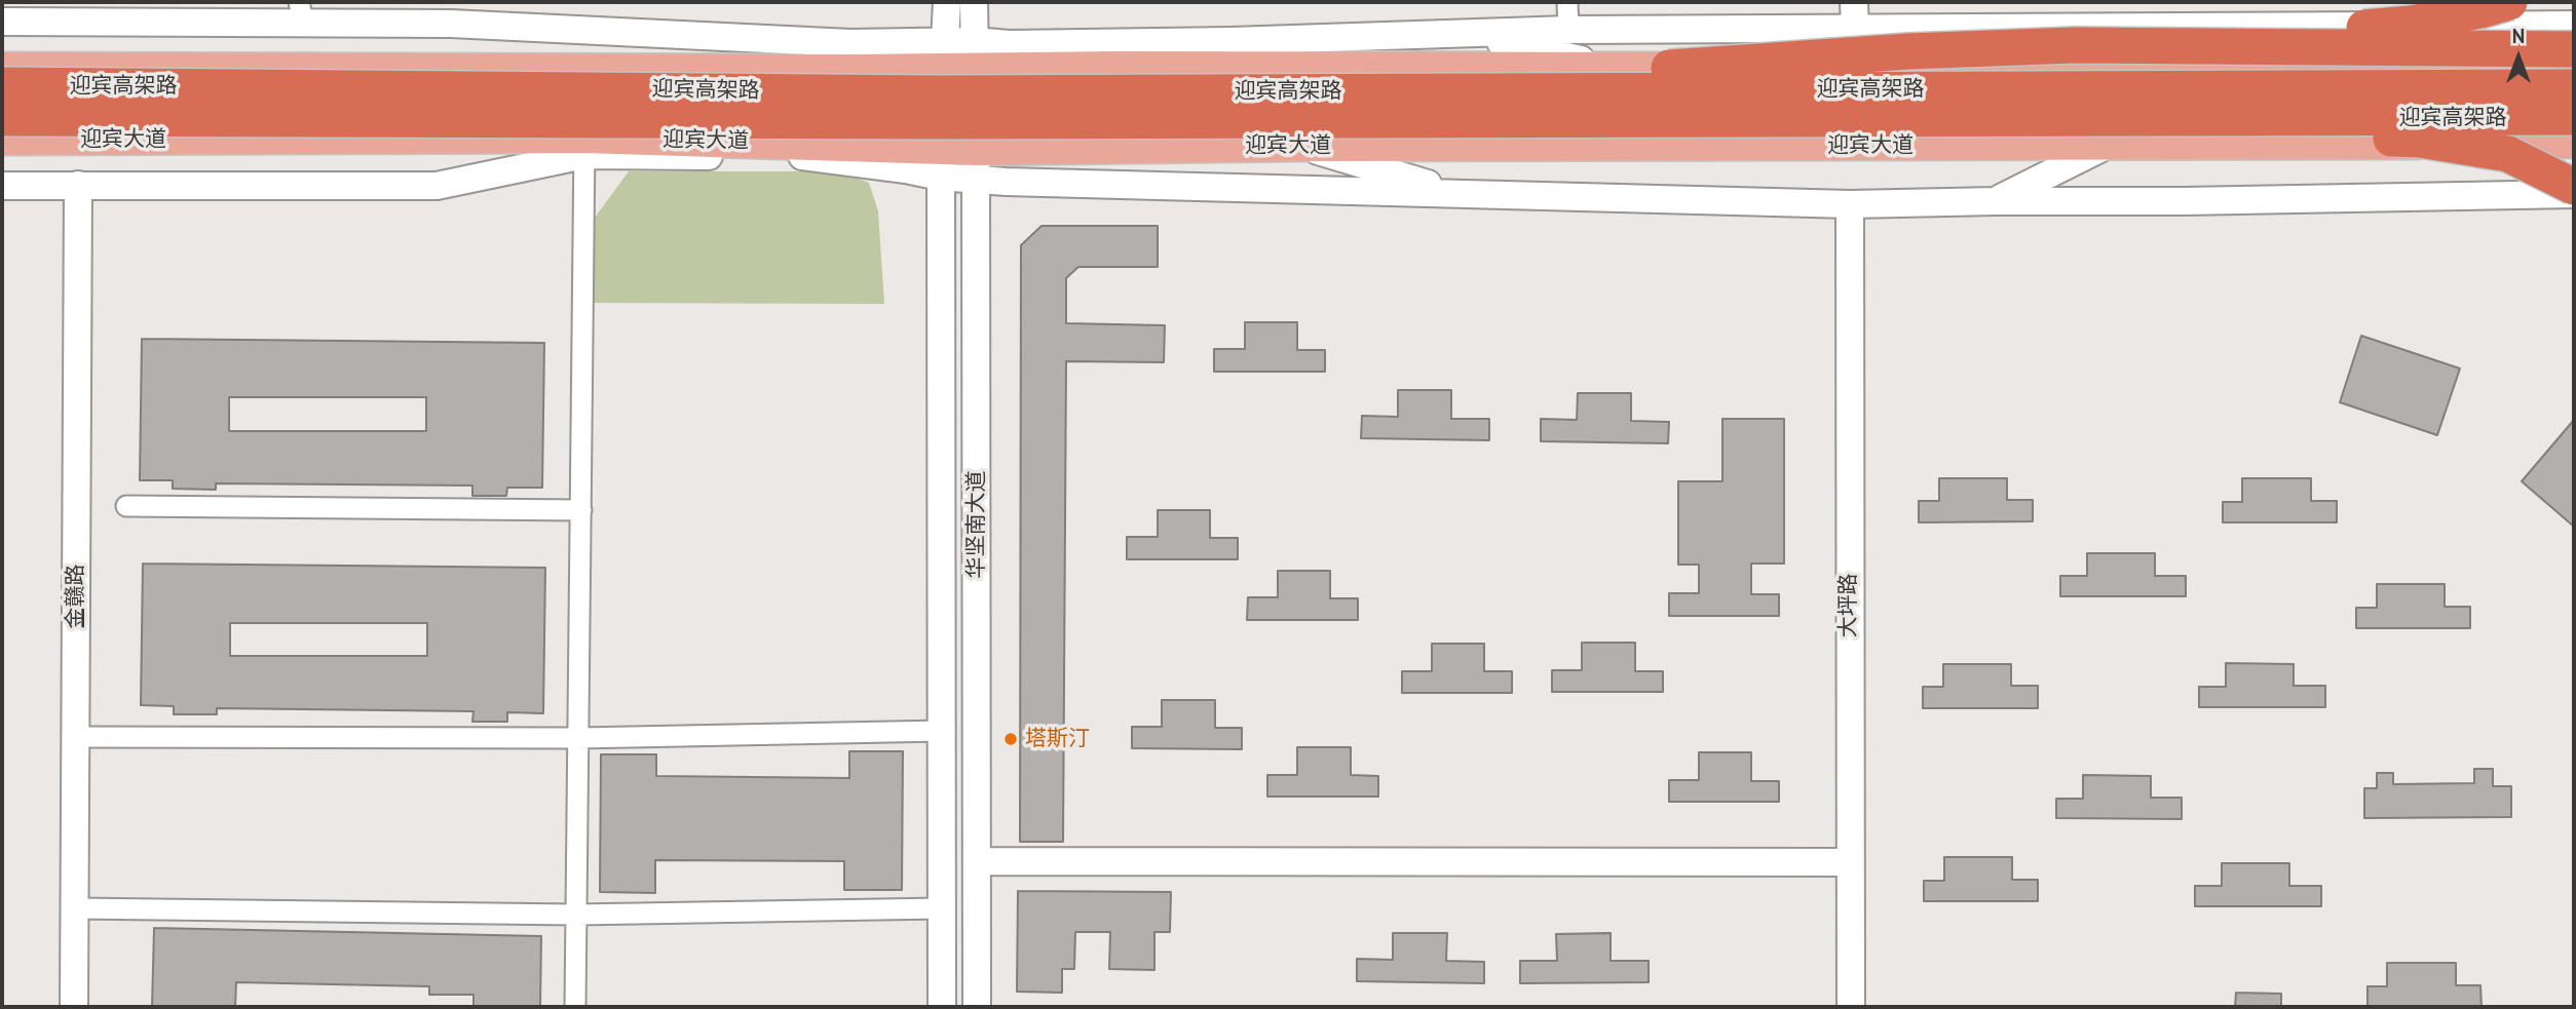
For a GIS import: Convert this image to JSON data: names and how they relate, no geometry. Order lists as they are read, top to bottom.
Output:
{
  "streets": {
    "highway": ["迎宾高架路"],
    "main road": ["迎宾大道"],
    "street": ["华坚南大道", "金赣路", "大坪路"]
  },
  "crossings": [
    ["迎宾大道", "华坚南大道"]
  ],
  "places": ["塔斯汀"],
  "north": "top"
}
